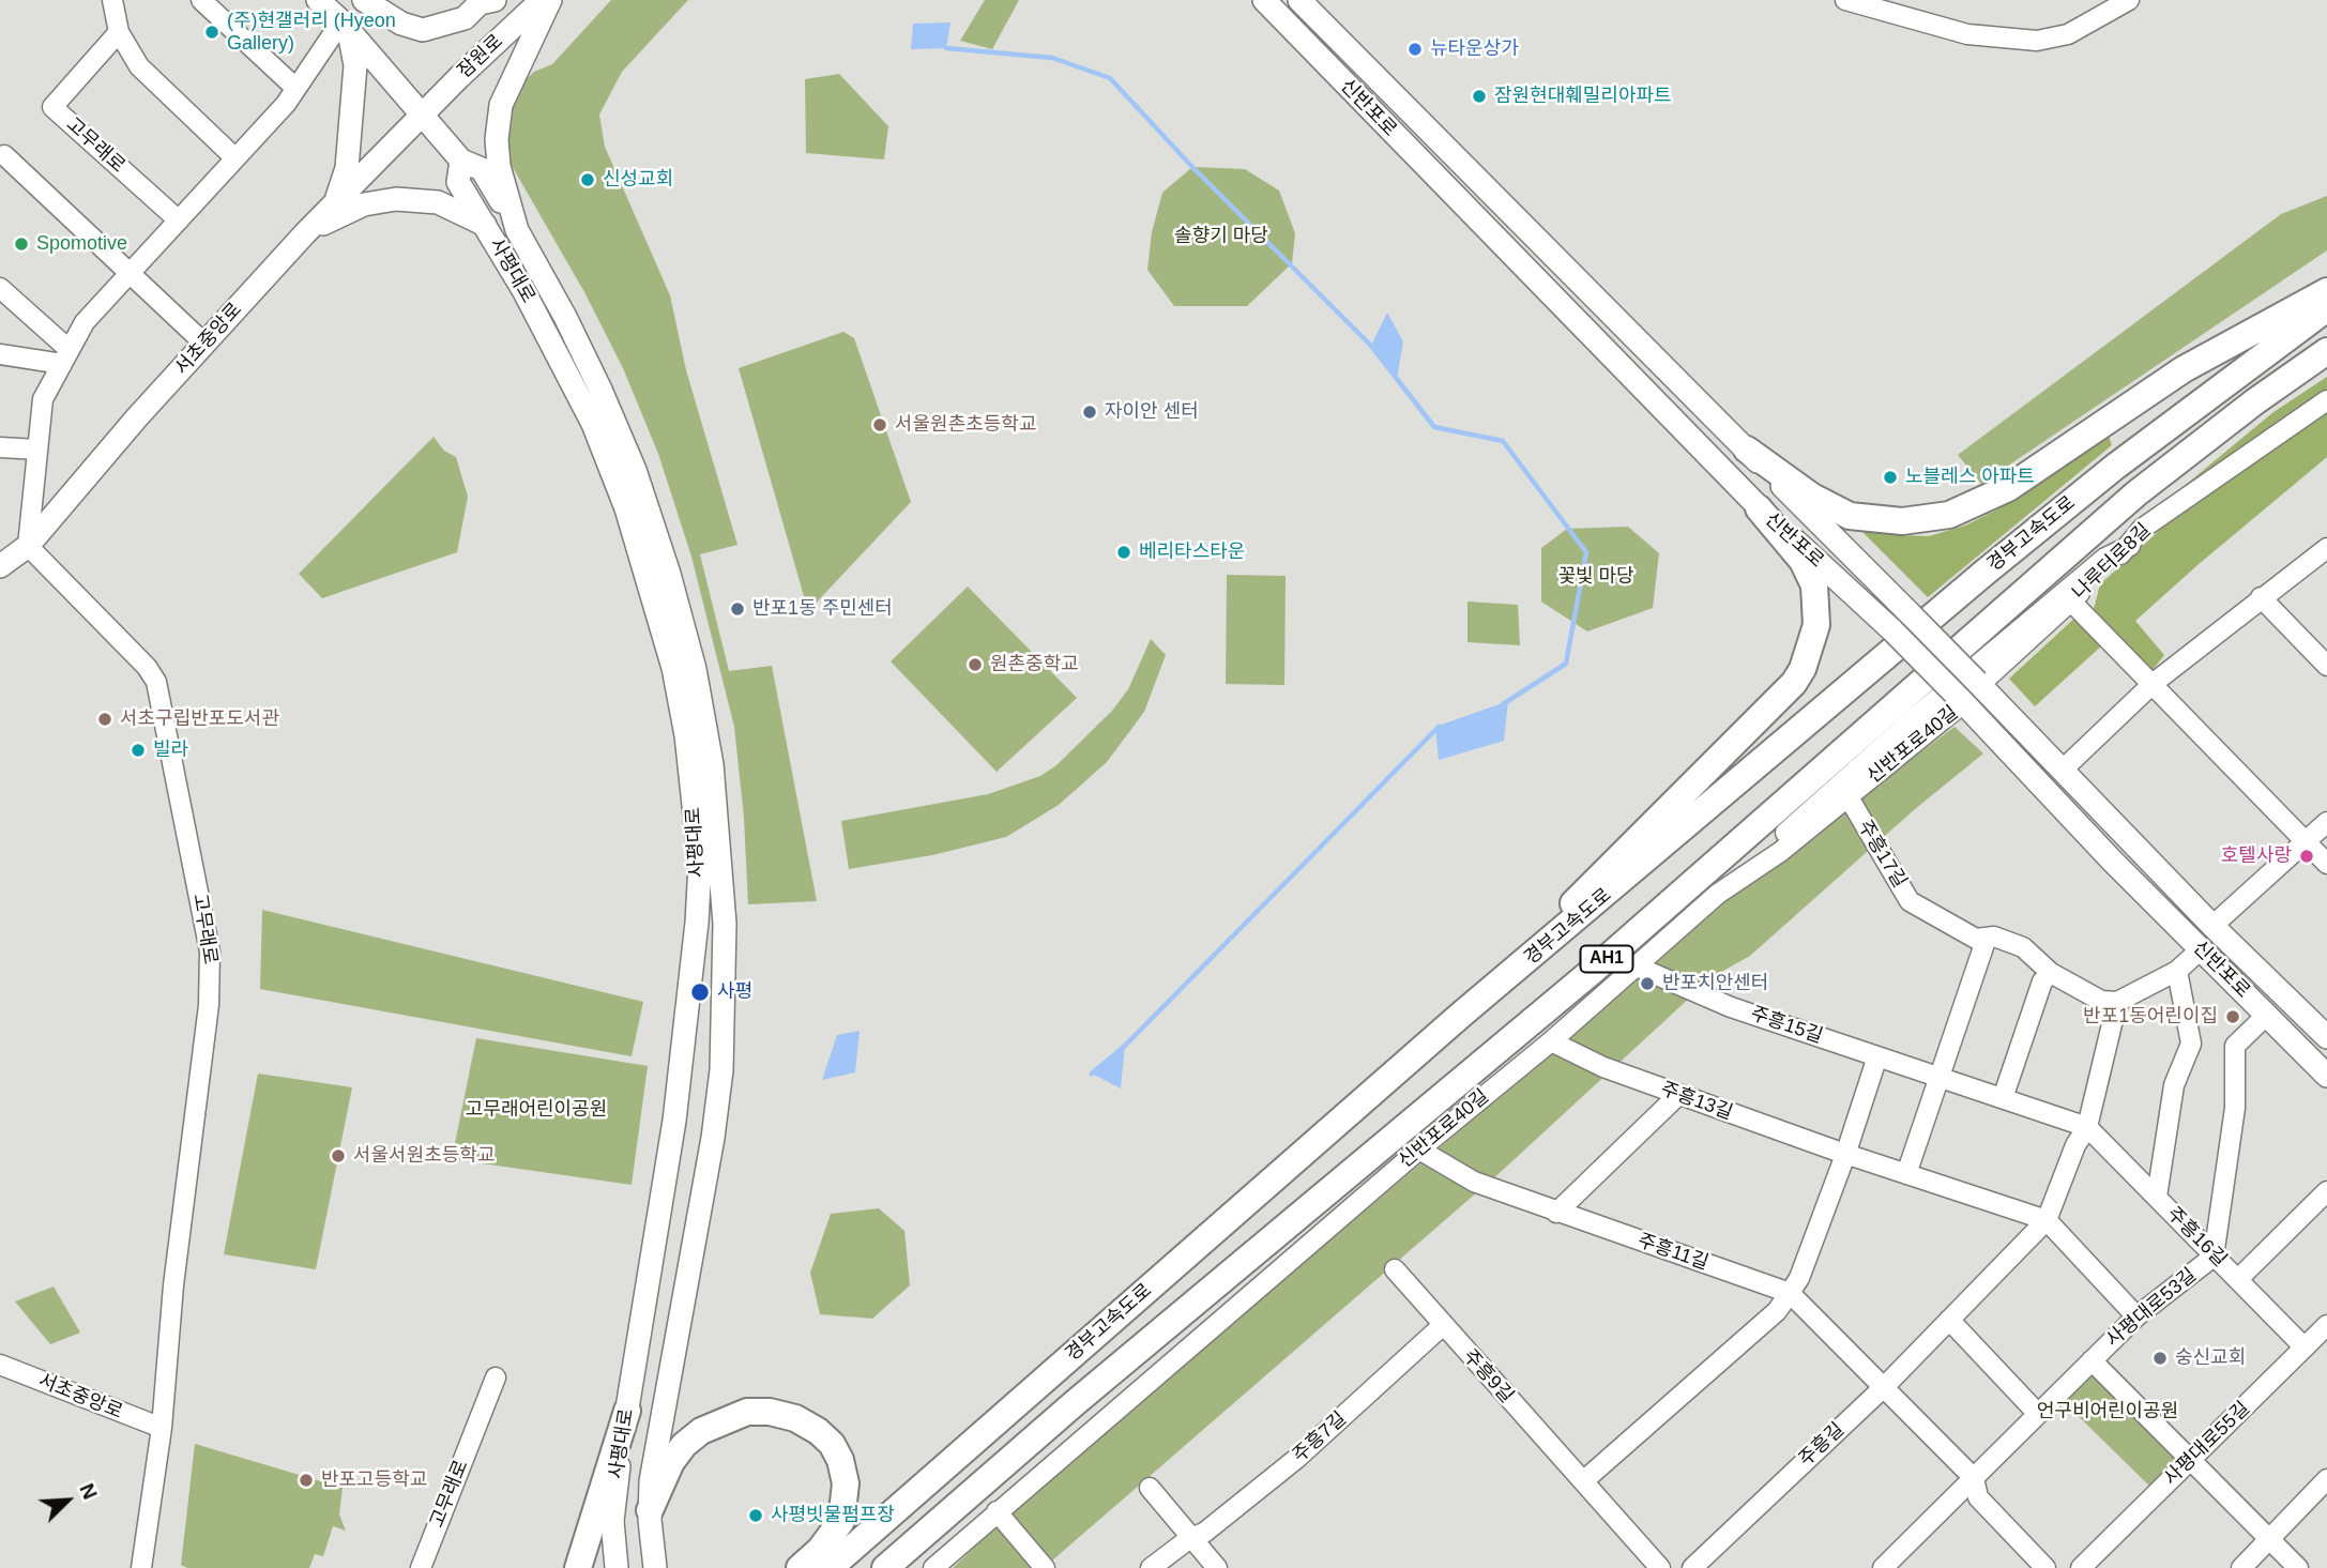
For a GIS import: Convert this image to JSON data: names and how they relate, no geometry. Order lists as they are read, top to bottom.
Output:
{
  "streets": {
    "highway": ["경부고속도로", "AH1"],
    "main road": [
      "잠원로",
      "신반포로",
      "사평대로",
      "서초중앙로"
    ],
    "street": [
      "고무래로",
      "나루터로8길",
      "신반포로40길",
      "주흥17길",
      "주흥15길",
      "주흥13길",
      "주흥16길",
      "주흥11길",
      "사평대로53길",
      "주흥9길",
      "주흥7길",
      "사평대로55길",
      "주흥길"
    ]
  },
  "crossings": [
    ["잠원로", "사평대로"],
    ["잠원로", "서초중앙로"],
    ["신반포로", "나루터로8길"],
    ["신반포로", "신반포로40길"],
    ["신반포로", "사평대로53길"],
    ["고무래로", "서초중앙로"],
    ["사평대로", "서초중앙로"],
    ["신반포로40길", "주흥17길"],
    ["신반포로40길", "주흥15길"],
    ["신반포로40길", "주흥13길"],
    ["신반포로40길", "주흥11길"],
    ["주흥17길", "주흥길"],
    ["주흥15길", "주흥16길"],
    ["주흥15길", "주흥길"],
    ["주흥13길", "주흥길"],
    ["주흥16길", "사평대로53길"],
    ["주흥16길", "사평대로55길"],
    ["주흥16길", "주흥길"],
    ["주흥11길", "주흥길"],
    ["주흥9길", "주흥7길"]
  ],
  "parks": [
    "솔향기 마당",
    "꽃빛 마당",
    "고무래어린이공원",
    "언구비어린이공원"
  ],
  "places": [
    "(주)현갤러리 (Hyeon Gallery)",
    "뉴타운상가",
    "잠원현대훼밀리아파트",
    "신성교회",
    "Spomotive",
    "자이안 센터",
    "서울원촌초등학교",
    "노블레스 아파트",
    "베리타스타운",
    "반포1동 주민센터",
    "원촌중학교",
    "서초구립반포도서관",
    "빌라",
    "호텔사랑",
    "반포치안센터",
    "사평",
    "반포1동어린이집",
    "서울서원초등학교",
    "숭신교회",
    "반포고등학교",
    "사평빗물펌프장"
  ],
  "north": "top right"
}
